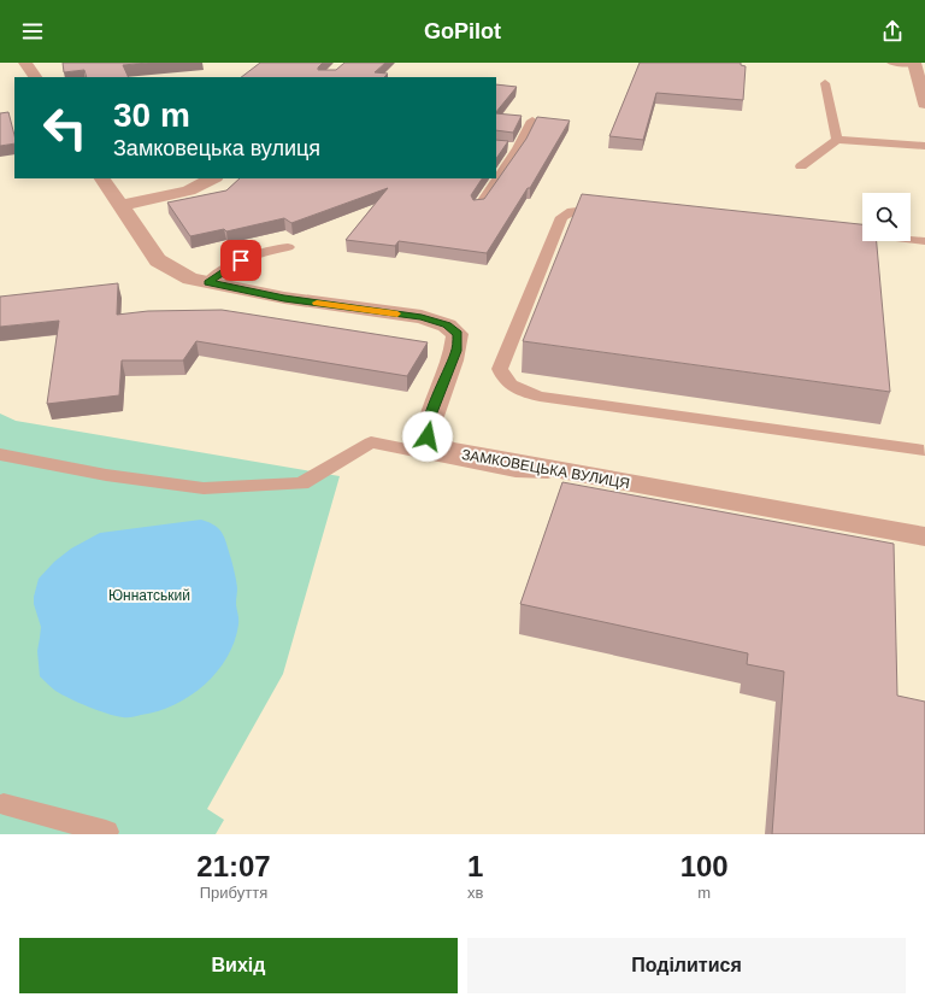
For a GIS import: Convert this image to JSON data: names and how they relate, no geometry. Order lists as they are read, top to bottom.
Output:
{
  "streets": {
    "street": ["ЗАМКОВЕЦЬКА ВУЛИЦЯ"]
  },
  "parks": ["Юннатський"],
  "page": {
    "header": "GoPilot",
    "turn": ["30 m", "Замковецька вулиця"],
    "eta": [
      "21:07",
      "Прибуття",
      "1",
      "хв",
      "100",
      "m"
    ],
    "buttons": ["Вихід", "Поділитися"]
  }
}
